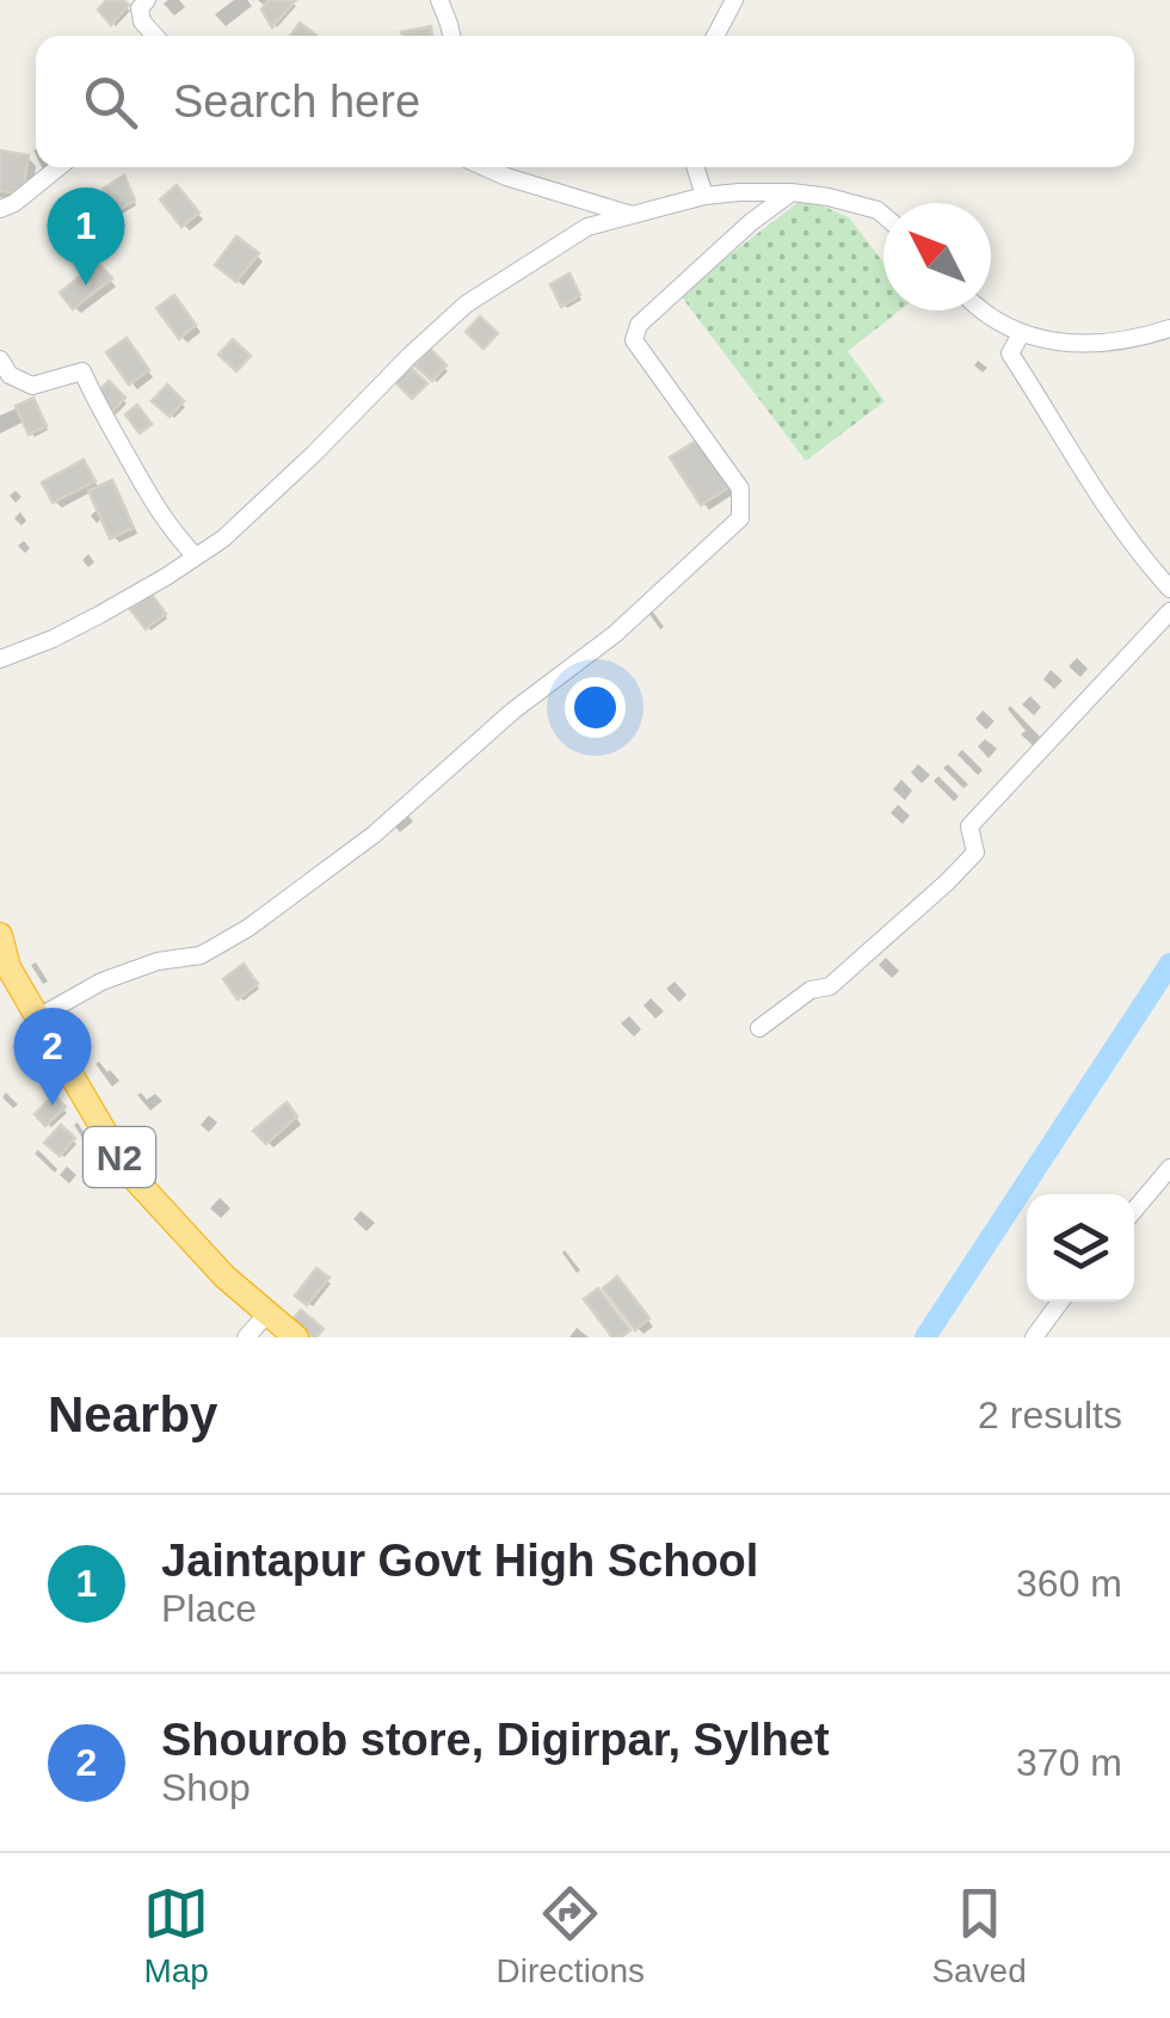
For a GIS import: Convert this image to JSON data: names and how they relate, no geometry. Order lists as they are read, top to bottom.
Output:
{
  "streets": {
    "highway": ["N2"]
  },
  "north": "top left",
  "page": {
    "search": "Search here",
    "pins": ["1", "2"],
    "heading": ["Nearby", "2 results"],
    "list": [
      {
        "mark": "1",
        "name": "Jaintapur Govt High School",
        "note": "Place",
        "value": "360 m"
      },
      {
        "mark": "2",
        "name": "Shourob store, Digirpar, Sylhet",
        "note": "Shop",
        "value": "370 m"
      }
    ],
    "nav": ["Map", "Directions", "Saved"]
  }
}
